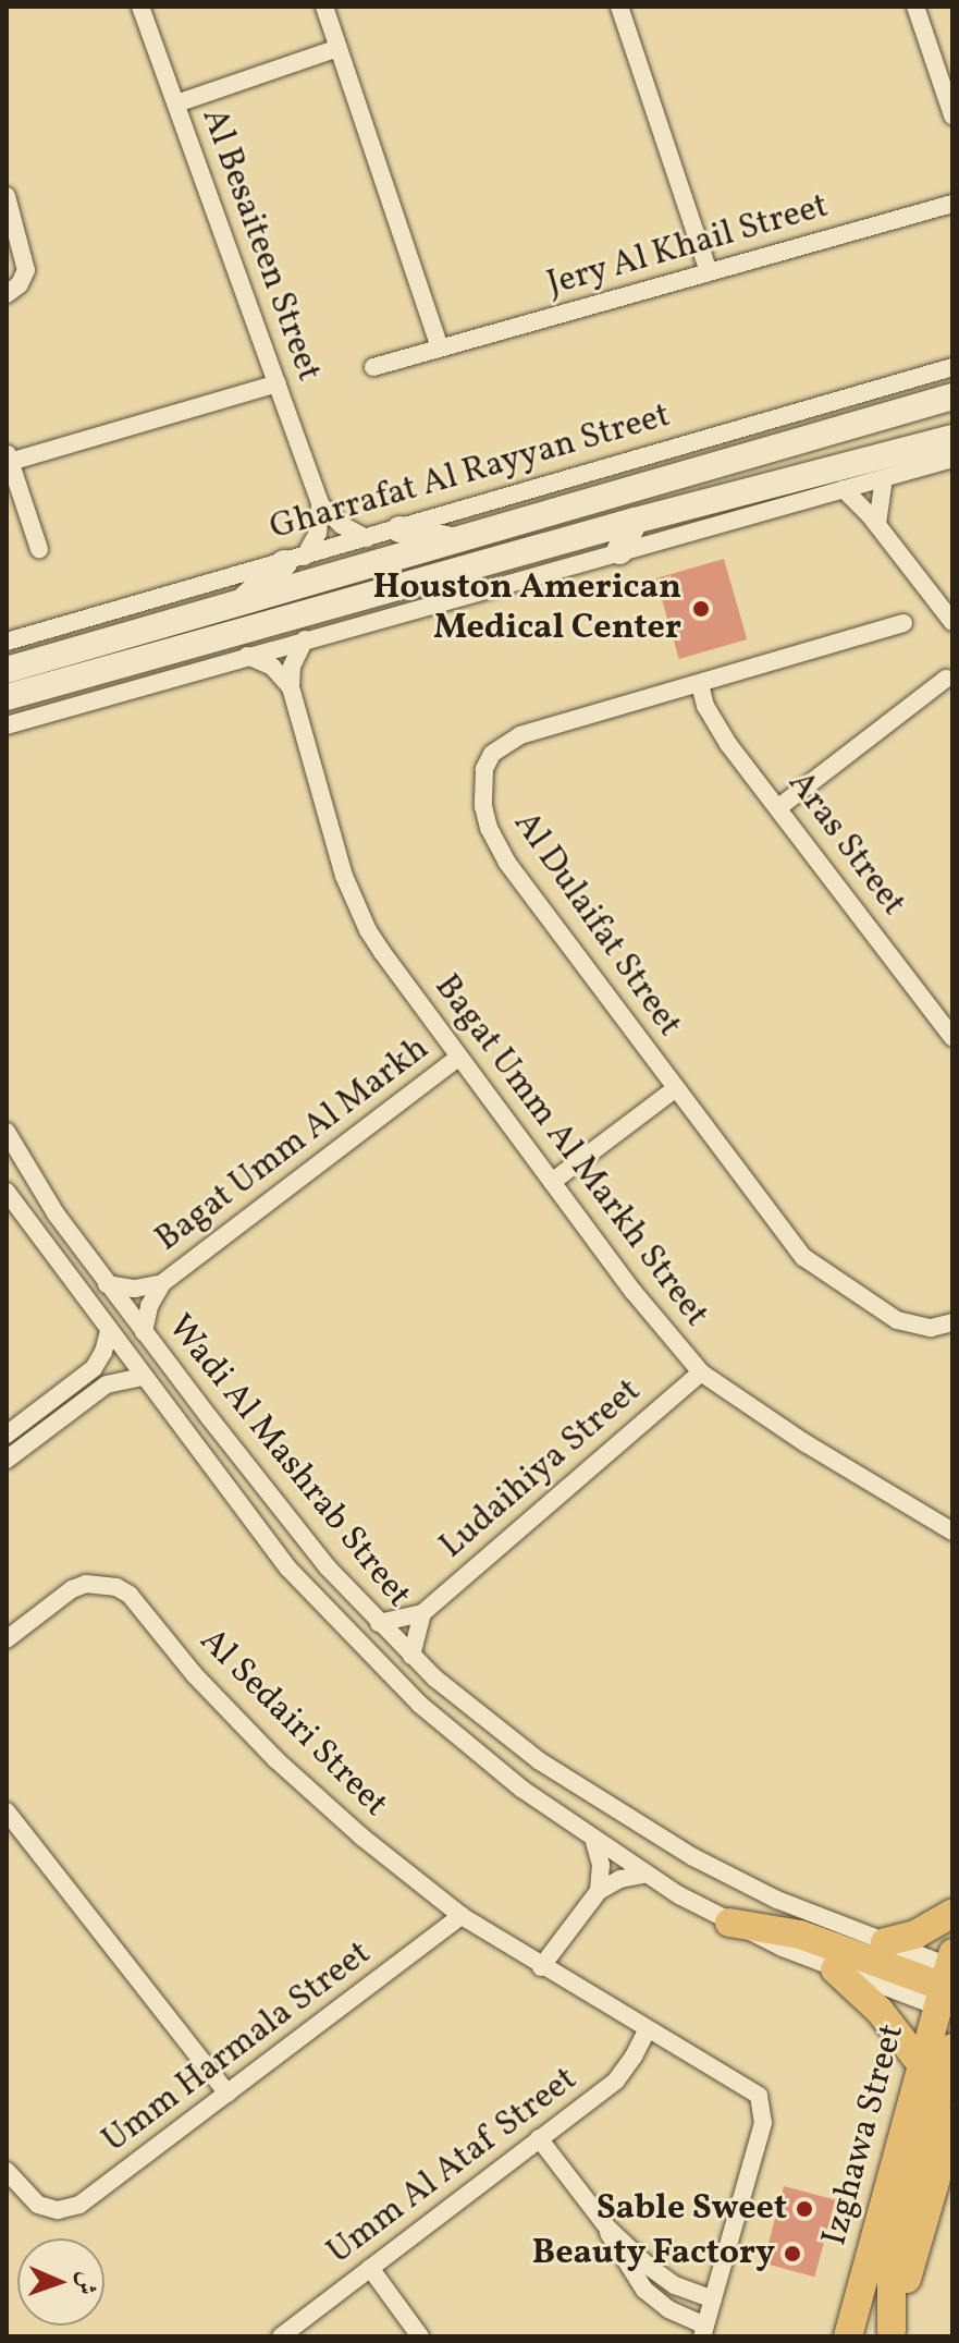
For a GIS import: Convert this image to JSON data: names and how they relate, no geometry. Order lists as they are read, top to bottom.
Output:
{
  "streets": {
    "main road": ["Gharrafat Al Rayyan Street", "Izghawa Street"],
    "street": [
      "Al Besaiteen Street",
      "Jery Al Khail Street",
      "Aras Street",
      "Al Dulaifat Street",
      "Bagat Umm Al Markh",
      "Bagat Umm Al Markh Street",
      "Wadi Al Mashrab Street",
      "Ludaihiya Street",
      "Al Sedairi Street",
      "Umm Harmala Street",
      "Umm Al Ataf Street"
    ]
  },
  "crossings": [
    ["Aras Street", "Al Dulaifat Street"],
    ["Al Dulaifat Street", "Bagat Umm Al Markh Street"],
    ["Bagat Umm Al Markh", "Bagat Umm Al Markh Street"],
    ["Bagat Umm Al Markh", "Wadi Al Mashrab Street"],
    ["Bagat Umm Al Markh Street", "Ludaihiya Street"],
    ["Wadi Al Mashrab Street", "Ludaihiya Street"],
    ["Wadi Al Mashrab Street", "Izghawa Street"],
    ["Al Sedairi Street", "Umm Harmala Street"],
    ["Al Sedairi Street", "Umm Al Ataf Street"]
  ],
  "places": ["Houston American Medical Center", "Sable Sweet", "Beauty Factory"],
  "north": "right"
}
